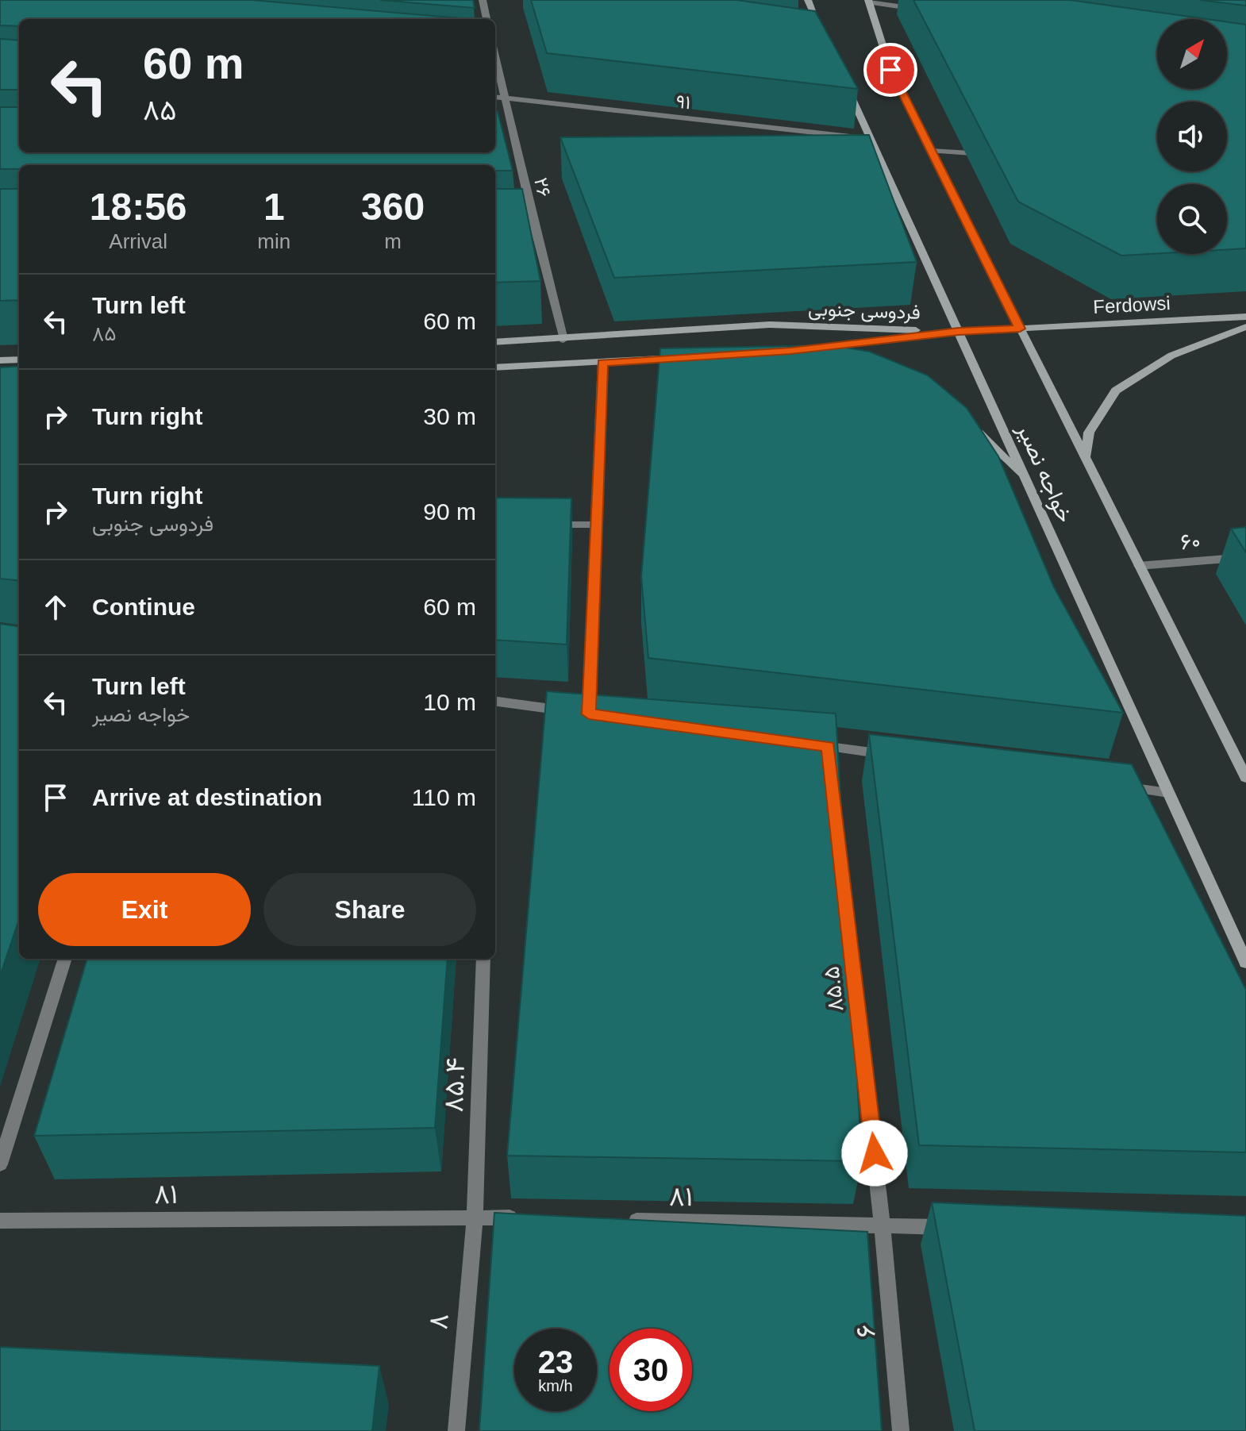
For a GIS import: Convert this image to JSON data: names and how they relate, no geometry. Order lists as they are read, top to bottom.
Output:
{
  "streets": {
    "main road": ["Ferdowsi", "فردوسی جنوبی", "خواجه نصیر"],
    "street": [
      "۹۱",
      "۲۶",
      "۶۰",
      "۸۵.۵",
      "۸۵.۴",
      "۸۱",
      "۸",
      "۶"
    ]
  },
  "crossings": [
    ["۹۱", "۲۶"],
    ["۹۱", "خواجه نصیر"],
    ["۲۶", "فردوسی جنوبی"],
    ["Ferdowsi", "فردوسی جنوبی"],
    ["Ferdowsi", "خواجه نصیر"],
    ["فردوسی جنوبی", "خواجه نصیر"],
    ["خواجه نصیر", "۶۰"],
    ["۸۵.۵", "۸۱"],
    ["۸۵.۵", "۶"],
    ["۸۵.۴", "۸۱"],
    ["۸۵.۴", "۸"],
    ["۸۱", "۸"],
    ["۸۱", "۶"]
  ],
  "north": "top right",
  "page": {
    "turn": ["60 m", "۸۵"],
    "eta": [
      "18:56",
      "Arrival",
      "1",
      "min",
      "360",
      "m"
    ],
    "list": [
      {
        "name": "Turn left",
        "note": "۸۵",
        "value": "60 m"
      },
      {
        "name": "Turn right",
        "value": "30 m"
      },
      {
        "name": "Turn right",
        "note": "فردوسی جنوبی",
        "value": "90 m"
      },
      {
        "name": "Continue",
        "value": "60 m"
      },
      {
        "name": "Turn left",
        "note": "خواجه نصیر",
        "value": "10 m"
      },
      {
        "name": "Arrive at destination",
        "value": "110 m"
      }
    ],
    "buttons": ["Exit", "Share"],
    "speed": "23 km/h",
    "limit": "30"
  }
}
